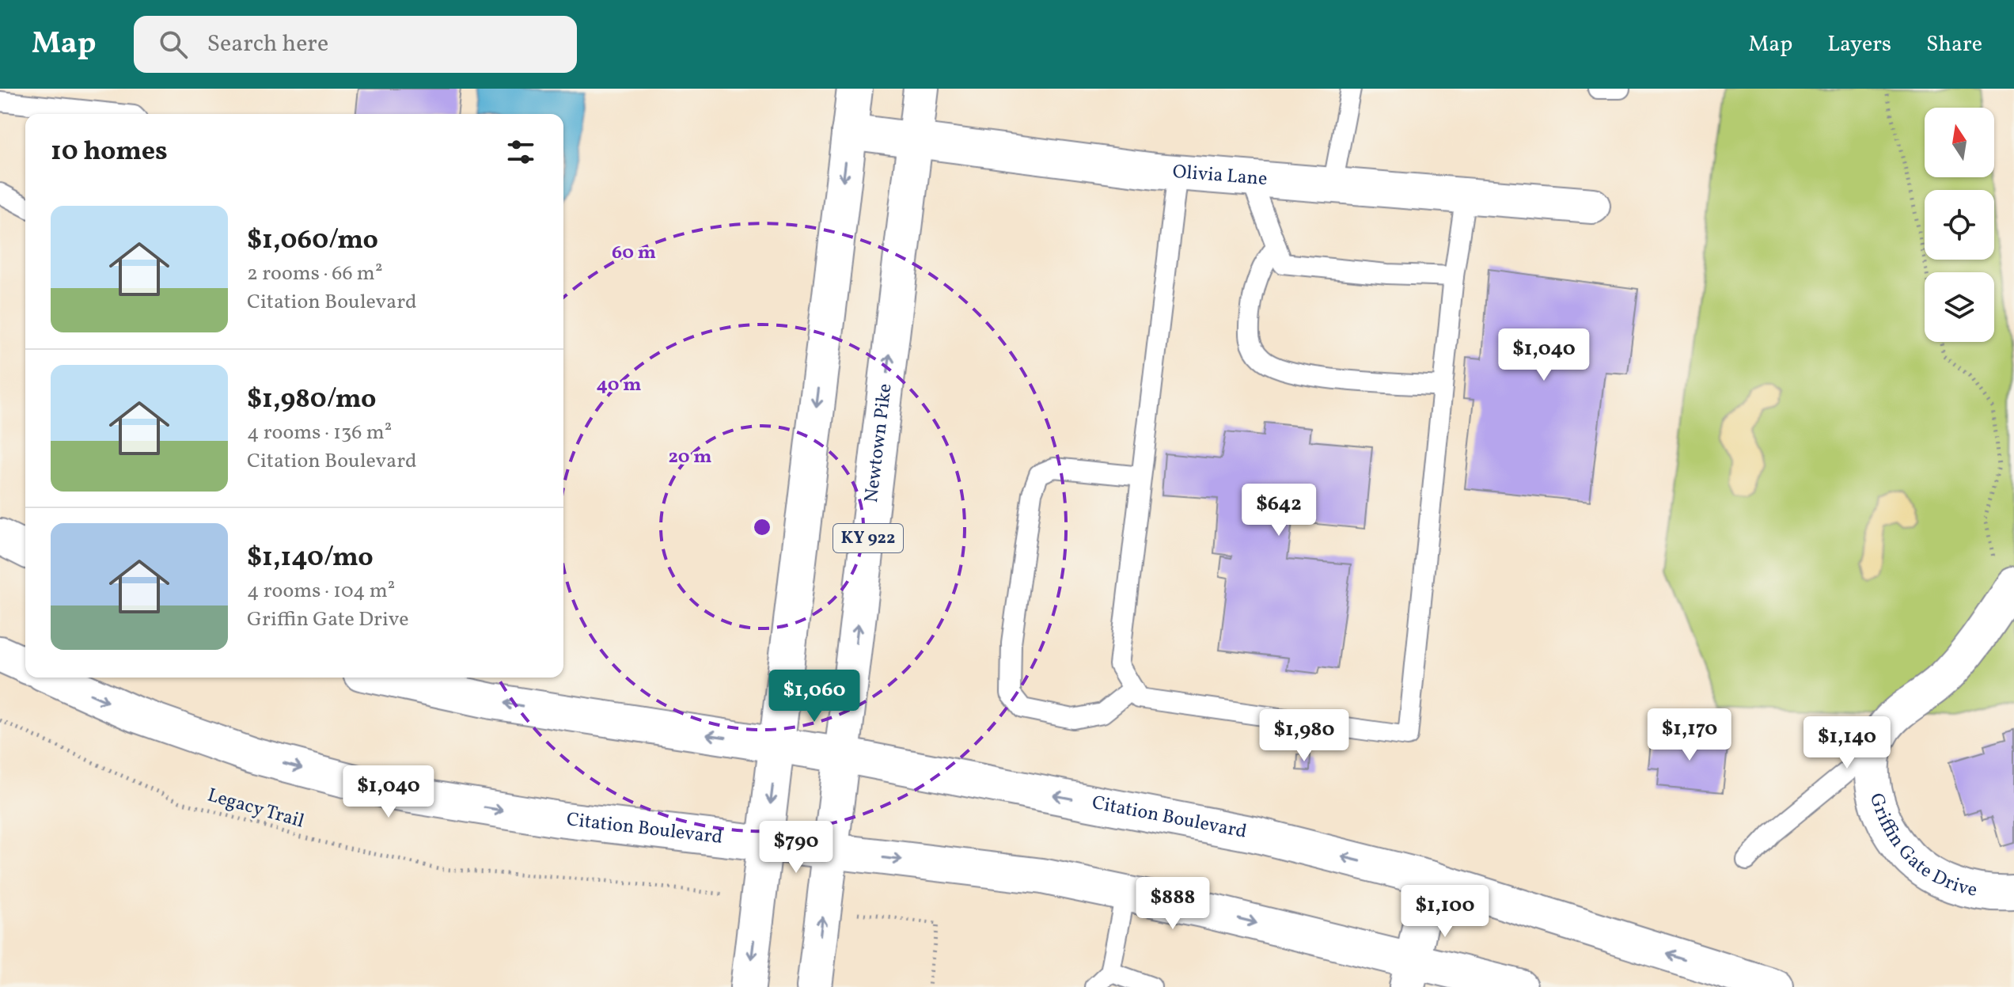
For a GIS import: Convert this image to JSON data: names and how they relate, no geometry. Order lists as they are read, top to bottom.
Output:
{
  "streets": {
    "main road": [
      "Olivia Lane",
      "Newtown Pike",
      "KY 922",
      "Citation Boulevard",
      "Griffin Gate Drive"
    ],
    "path": ["Legacy Trail"]
  },
  "crossings": [
    ["Olivia Lane", "Newtown Pike"],
    ["Newtown Pike", "Citation Boulevard"]
  ],
  "north": "top",
  "page": {
    "header": "Map",
    "search": "Search here",
    "nav": ["Map", "Layers", "Share"],
    "heading": "10 homes",
    "list": [
      {
        "name": "$1,060/mo",
        "note": "2 rooms · 66 m² · Citation Boulevard"
      },
      {
        "name": "$1,980/mo",
        "note": "4 rooms · 136 m² · Citation Boulevard"
      },
      {
        "name": "$1,140/mo",
        "note": "4 rooms · 104 m² · Griffin Gate Drive"
      }
    ],
    "price": [
      "$1,040",
      "$642",
      "$1,060",
      "$1,170",
      "$1,980",
      "$1,140",
      "$1,040",
      "$790",
      "$888",
      "$1,100"
    ]
  },
  "rings": ["60 m", "40 m", "20 m"]
}
